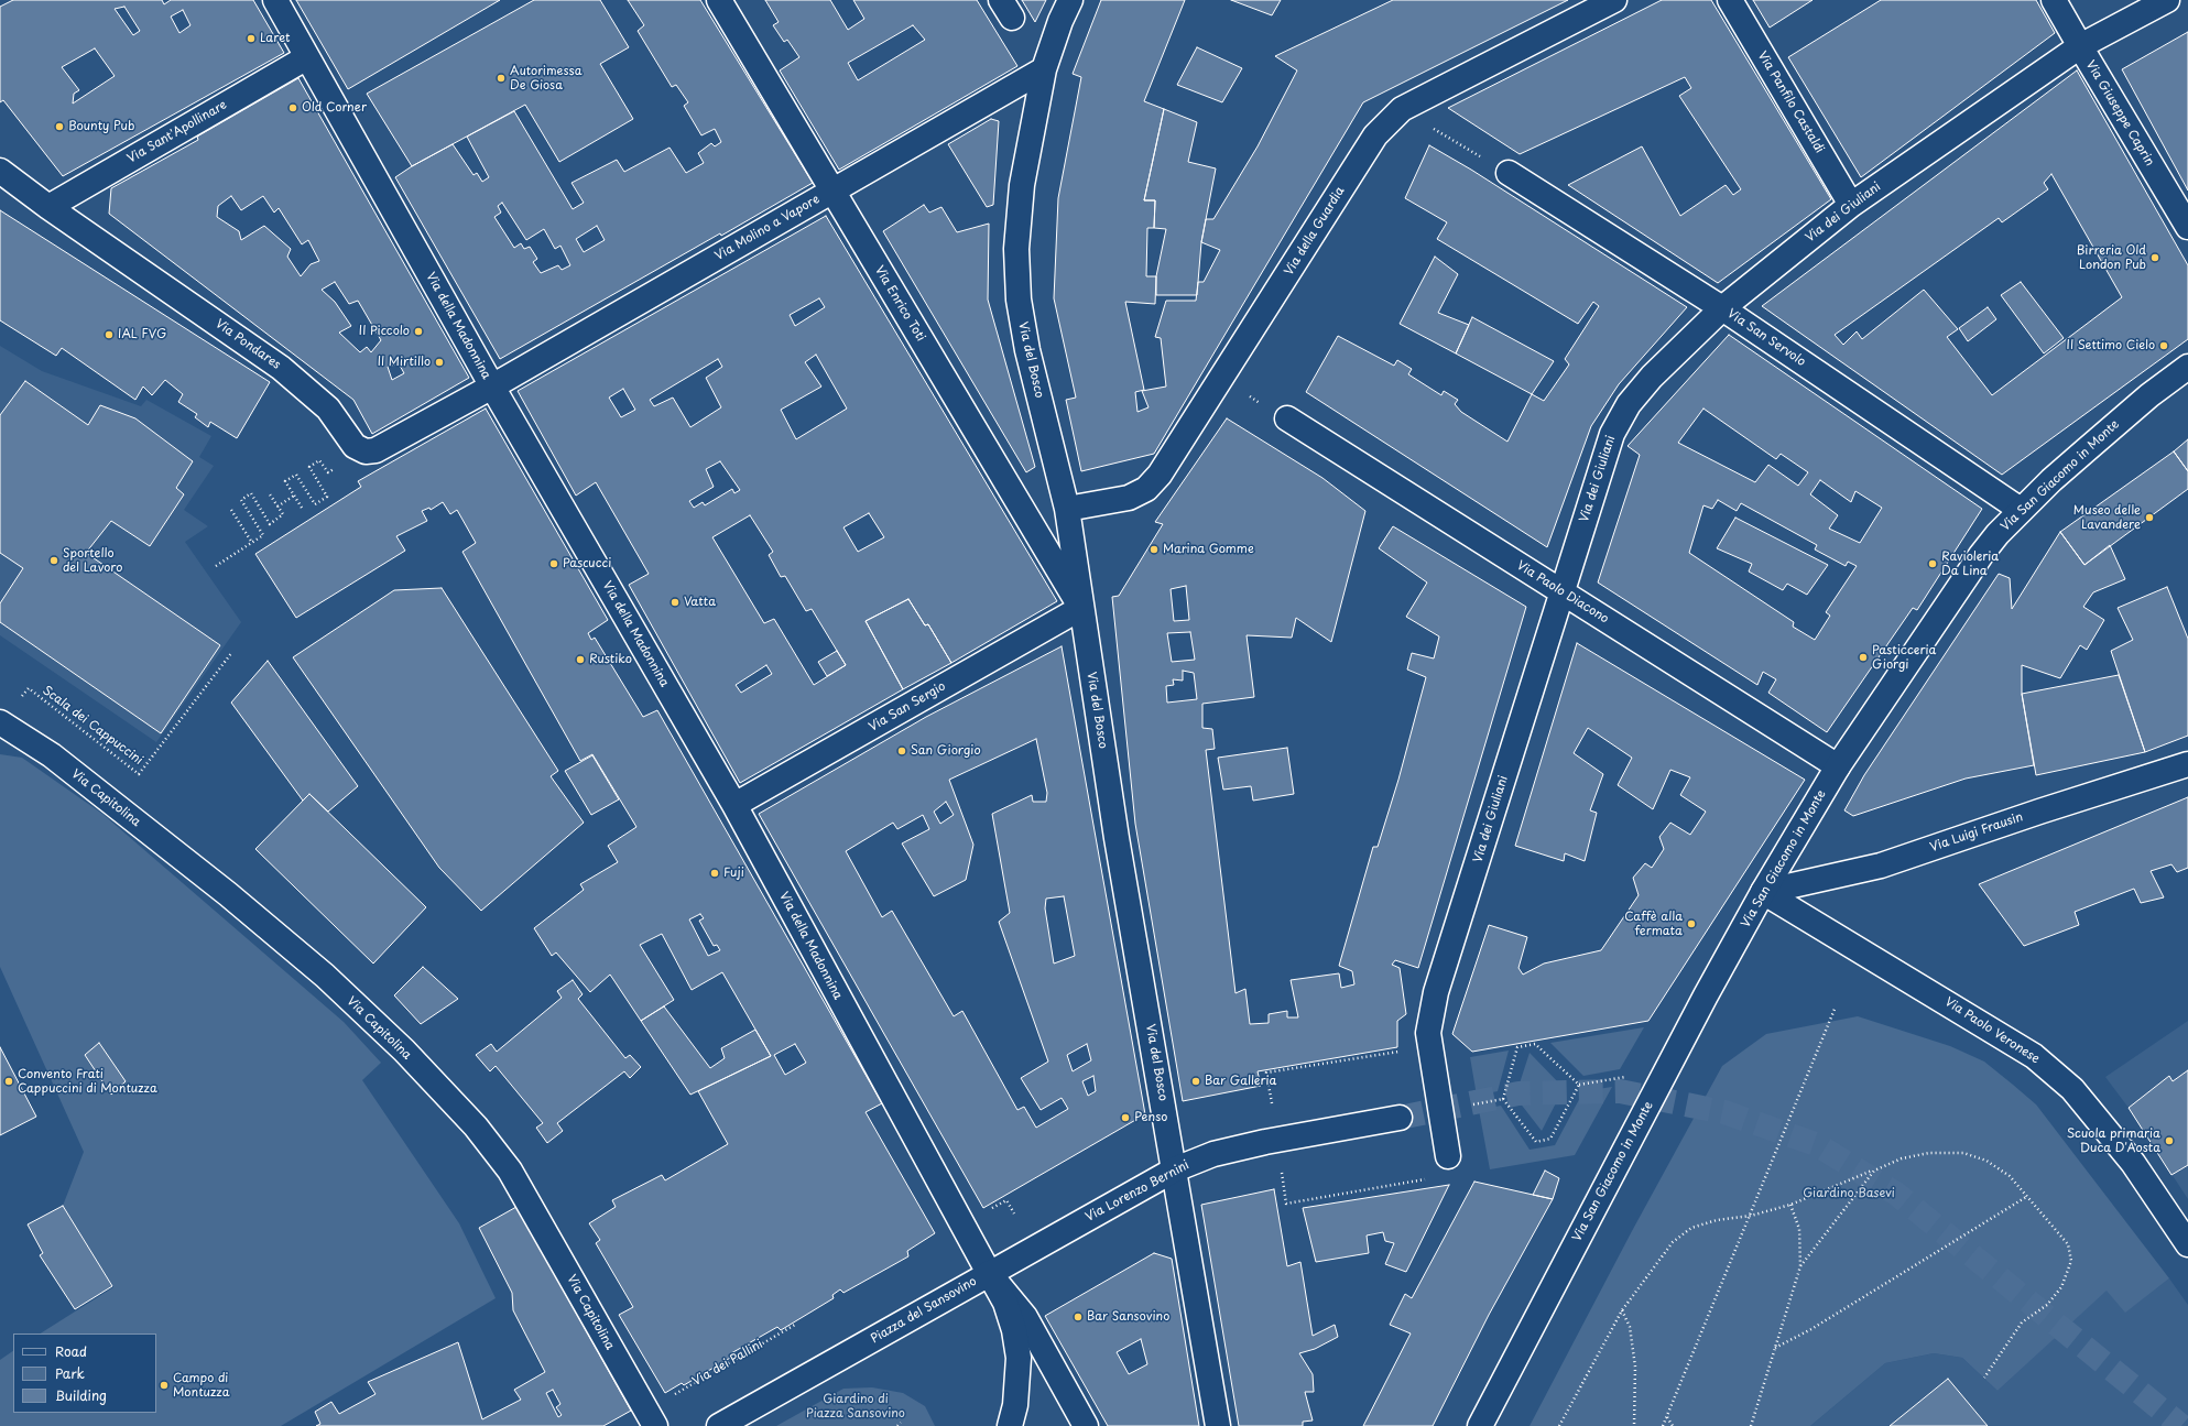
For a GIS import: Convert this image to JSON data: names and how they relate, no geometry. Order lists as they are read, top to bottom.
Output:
{
  "streets": {
    "street": [
      "Via Panfilo Castaldi",
      "Via Giuseppe Caprin",
      "Via Sant'Apollinare",
      "Via dei Giuliani",
      "Via Molino a Vapore",
      "Via della Guardia",
      "Via Enrico Toti",
      "Via della Madonnina",
      "Via San Servolo",
      "Via Pondares",
      "Via del Bosco",
      "Via San Giacomo in Monte",
      "Via Paolo Diacono",
      "Via San Sergio",
      "Via Capitolina",
      "Via Luigi Frausin",
      "Via Paolo Veronese",
      "Via Lorenzo Bernini",
      "Piazza del Sansovino"
    ],
    "path": ["Scala dei Cappuccini", "Via dei Pallini"]
  },
  "crossings": [
    ["Via Panfilo Castaldi", "Via dei Giuliani"],
    ["Via Giuseppe Caprin", "Via dei Giuliani"],
    ["Via Sant'Apollinare", "Via della Madonnina"],
    ["Via Sant'Apollinare", "Via Pondares"],
    ["Via dei Giuliani", "Via San Servolo"],
    ["Via dei Giuliani", "Via Paolo Diacono"],
    ["Via Molino a Vapore", "Via Enrico Toti"],
    ["Via Molino a Vapore", "Via della Madonnina"],
    ["Via Molino a Vapore", "Via Pondares"],
    ["Via Molino a Vapore", "Via del Bosco"],
    ["Via della Guardia", "Via del Bosco"],
    ["Via Enrico Toti", "Via del Bosco"],
    ["Via Enrico Toti", "Via San Sergio"],
    ["Via della Madonnina", "Via Pondares"],
    ["Via della Madonnina", "Via San Sergio"],
    ["Via della Madonnina", "Via Lorenzo Bernini"],
    ["Via della Madonnina", "Piazza del Sansovino"],
    ["Via San Servolo", "Via San Giacomo in Monte"],
    ["Via del Bosco", "Via San Sergio"],
    ["Via del Bosco", "Via Lorenzo Bernini"],
    ["Via San Giacomo in Monte", "Via Paolo Diacono"],
    ["Via San Giacomo in Monte", "Via Luigi Frausin"],
    ["Via San Giacomo in Monte", "Via Paolo Veronese"],
    ["Via Luigi Frausin", "Via Paolo Veronese"],
    ["Via Lorenzo Bernini", "Piazza del Sansovino"]
  ],
  "parks": ["Giardino Basevi", "Giardino di Piazza Sansovino"],
  "places": [
    "Laret",
    "Autorimessa De Giosa",
    "Old Corner",
    "Bounty Pub",
    "Birreria Old London Pub",
    "Il Piccolo",
    "IAL FVG",
    "Il Settimo Cielo",
    "Il Mirtillo",
    "Museo delle Lavandere",
    "Marina Gomme",
    "Sportello del Lavoro",
    "Pascucci",
    "Ravioleria Da Lina",
    "Vatta",
    "Pasticceria Giorgi",
    "Rustiko",
    "San Giorgio",
    "Fuji",
    "Caffè alla fermata",
    "Convento Frati Cappuccini di Montuzza",
    "Bar Galleria",
    "Penso",
    "Scuola primaria Duca D'Aosta",
    "Bar Sansovino",
    "Campo di Montuzza"
  ],
  "legend": ["Road", "Park", "Building"]
}
